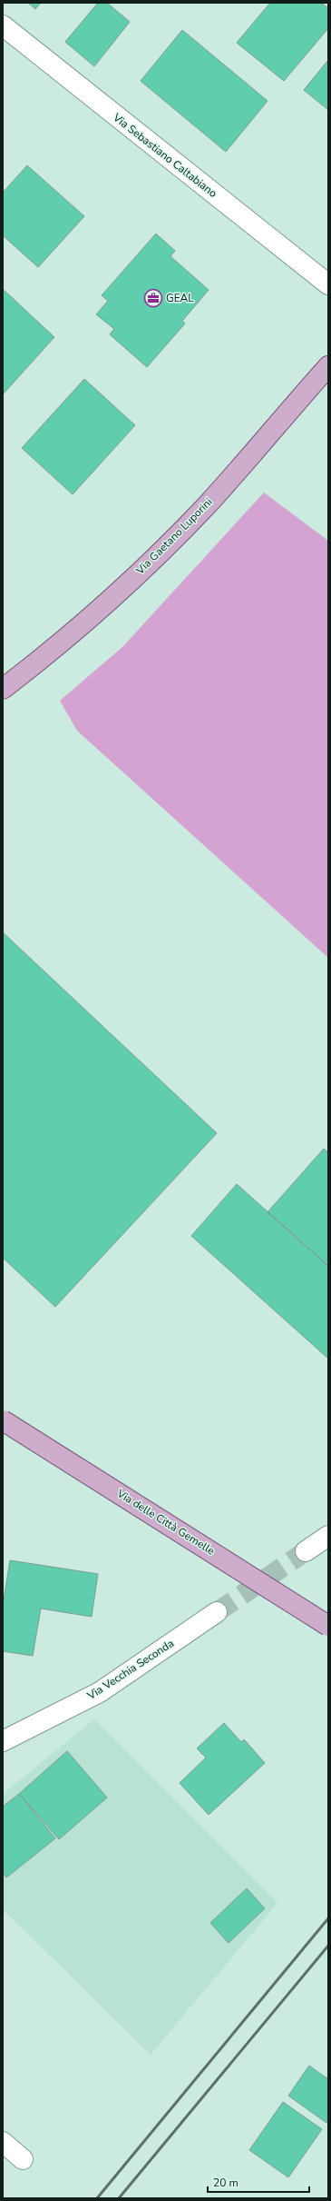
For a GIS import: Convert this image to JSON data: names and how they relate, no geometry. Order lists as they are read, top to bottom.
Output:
{
  "streets": {
    "main road": ["Via Gaetano Luporini", "Via delle Città Gemelle"],
    "street": ["Via Sebastiano Caltabiano", "Via Vecchia Seconda"]
  },
  "places": {
    "office": ["GEAL"]
  },
  "scale_bar": "20 m"
}
